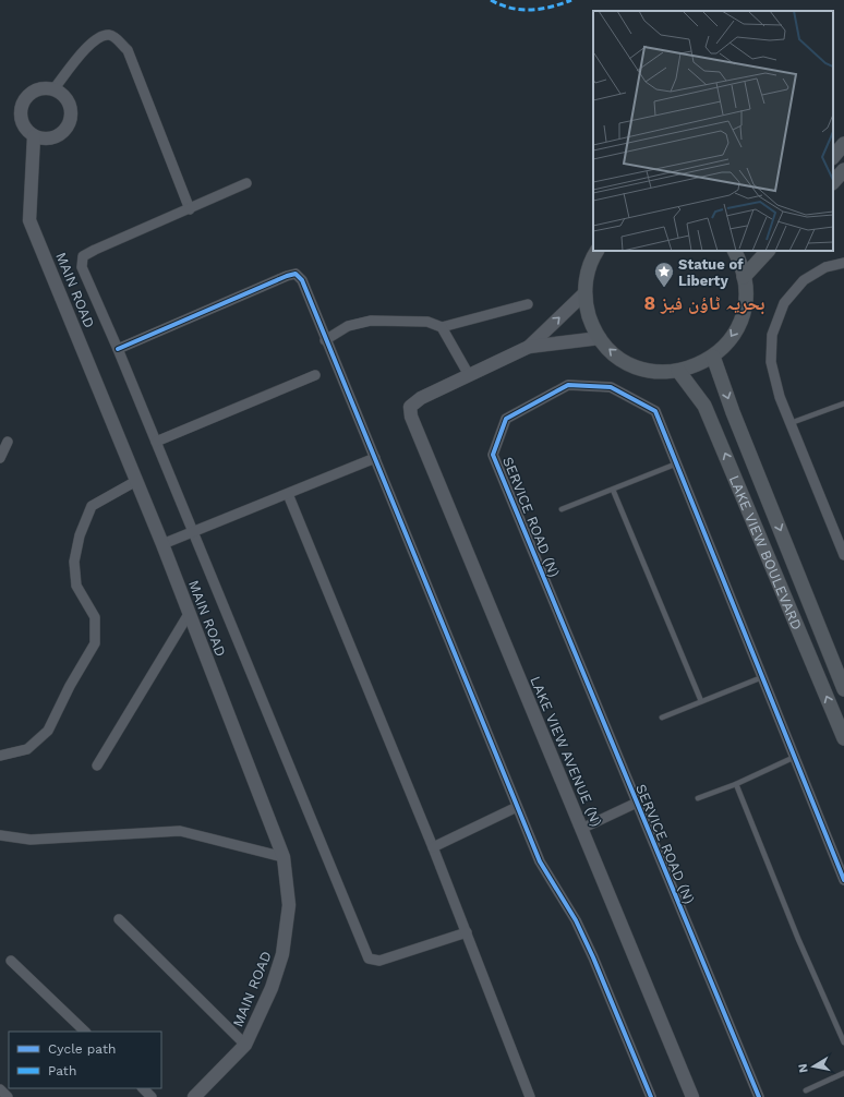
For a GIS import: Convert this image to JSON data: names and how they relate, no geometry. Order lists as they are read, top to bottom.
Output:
{
  "streets": {
    "main road": ["LAKE VIEW BOULEVARD"],
    "street": ["MAIN ROAD", "SERVICE ROAD (N)", "LAKE VIEW AVENUE (N)"]
  },
  "districts": ["بحریہ ٹاؤن فیز 8"],
  "places": {
    "place": ["Statue of Liberty"]
  },
  "legend": ["Cycle path", "Path"],
  "north": "left"
}
